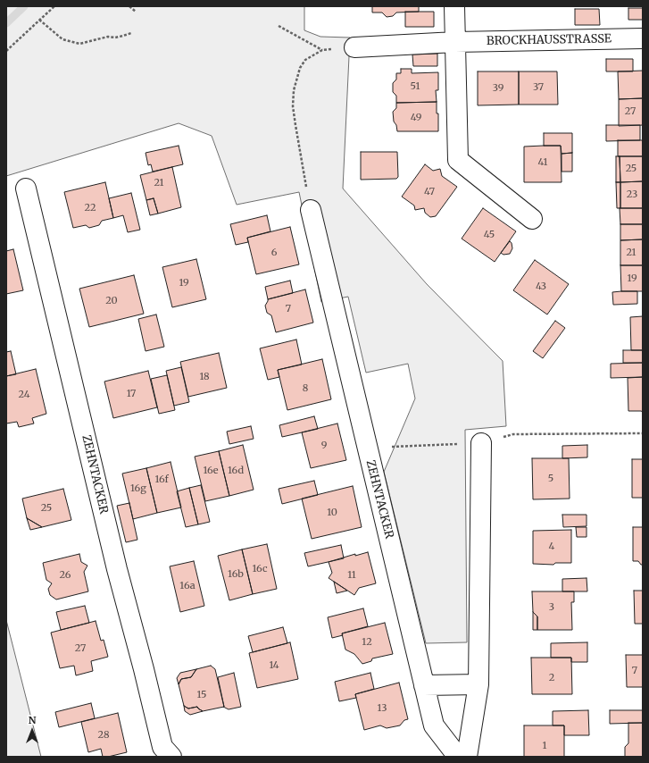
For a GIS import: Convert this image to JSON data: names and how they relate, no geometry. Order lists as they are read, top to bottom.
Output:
{
  "streets": {
    "street": ["BROCKHAUSSTRASSE", "ZEHNTACKER"]
  },
  "house_numbers": [
    "51",
    "37",
    "39",
    "27",
    "49",
    "41",
    "25",
    "21",
    "47",
    "23",
    "22",
    "45",
    "6",
    "21",
    "19",
    "19",
    "43",
    "20",
    "7",
    "18",
    "8",
    "17",
    "24",
    "9",
    "16e",
    "16d",
    "5",
    "16f",
    "16g",
    "25",
    "10",
    "4",
    "16c",
    "16b",
    "26",
    "11",
    "16a",
    "3",
    "12",
    "27",
    "14",
    "7",
    "2",
    "15",
    "13",
    "28",
    "1"
  ],
  "north": "top"
}
